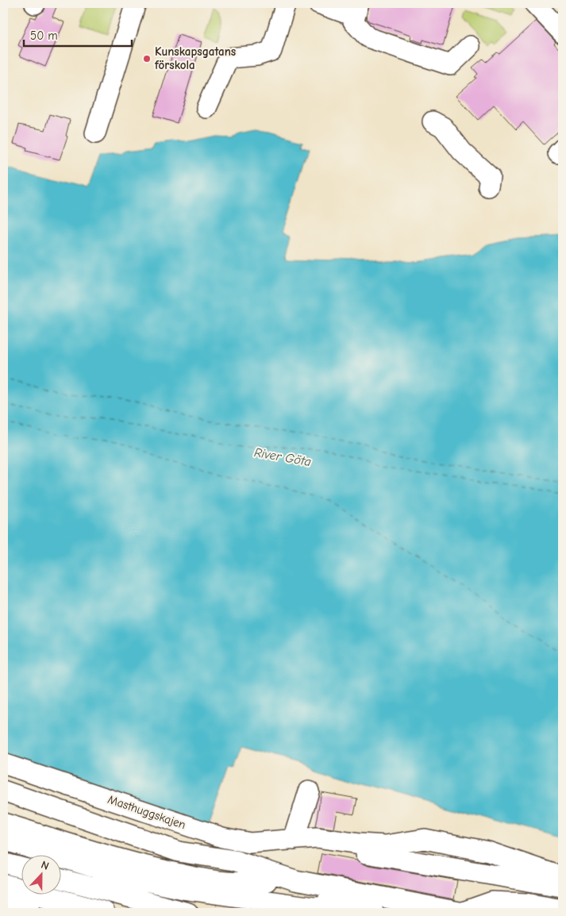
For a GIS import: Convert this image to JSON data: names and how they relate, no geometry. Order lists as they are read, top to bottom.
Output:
{
  "streets": {
    "street": ["Masthuggskajen"]
  },
  "water": ["River Göta"],
  "places": ["Kunskapsgatans förskola"],
  "scale_bar": "50 m",
  "north": "top"
}
